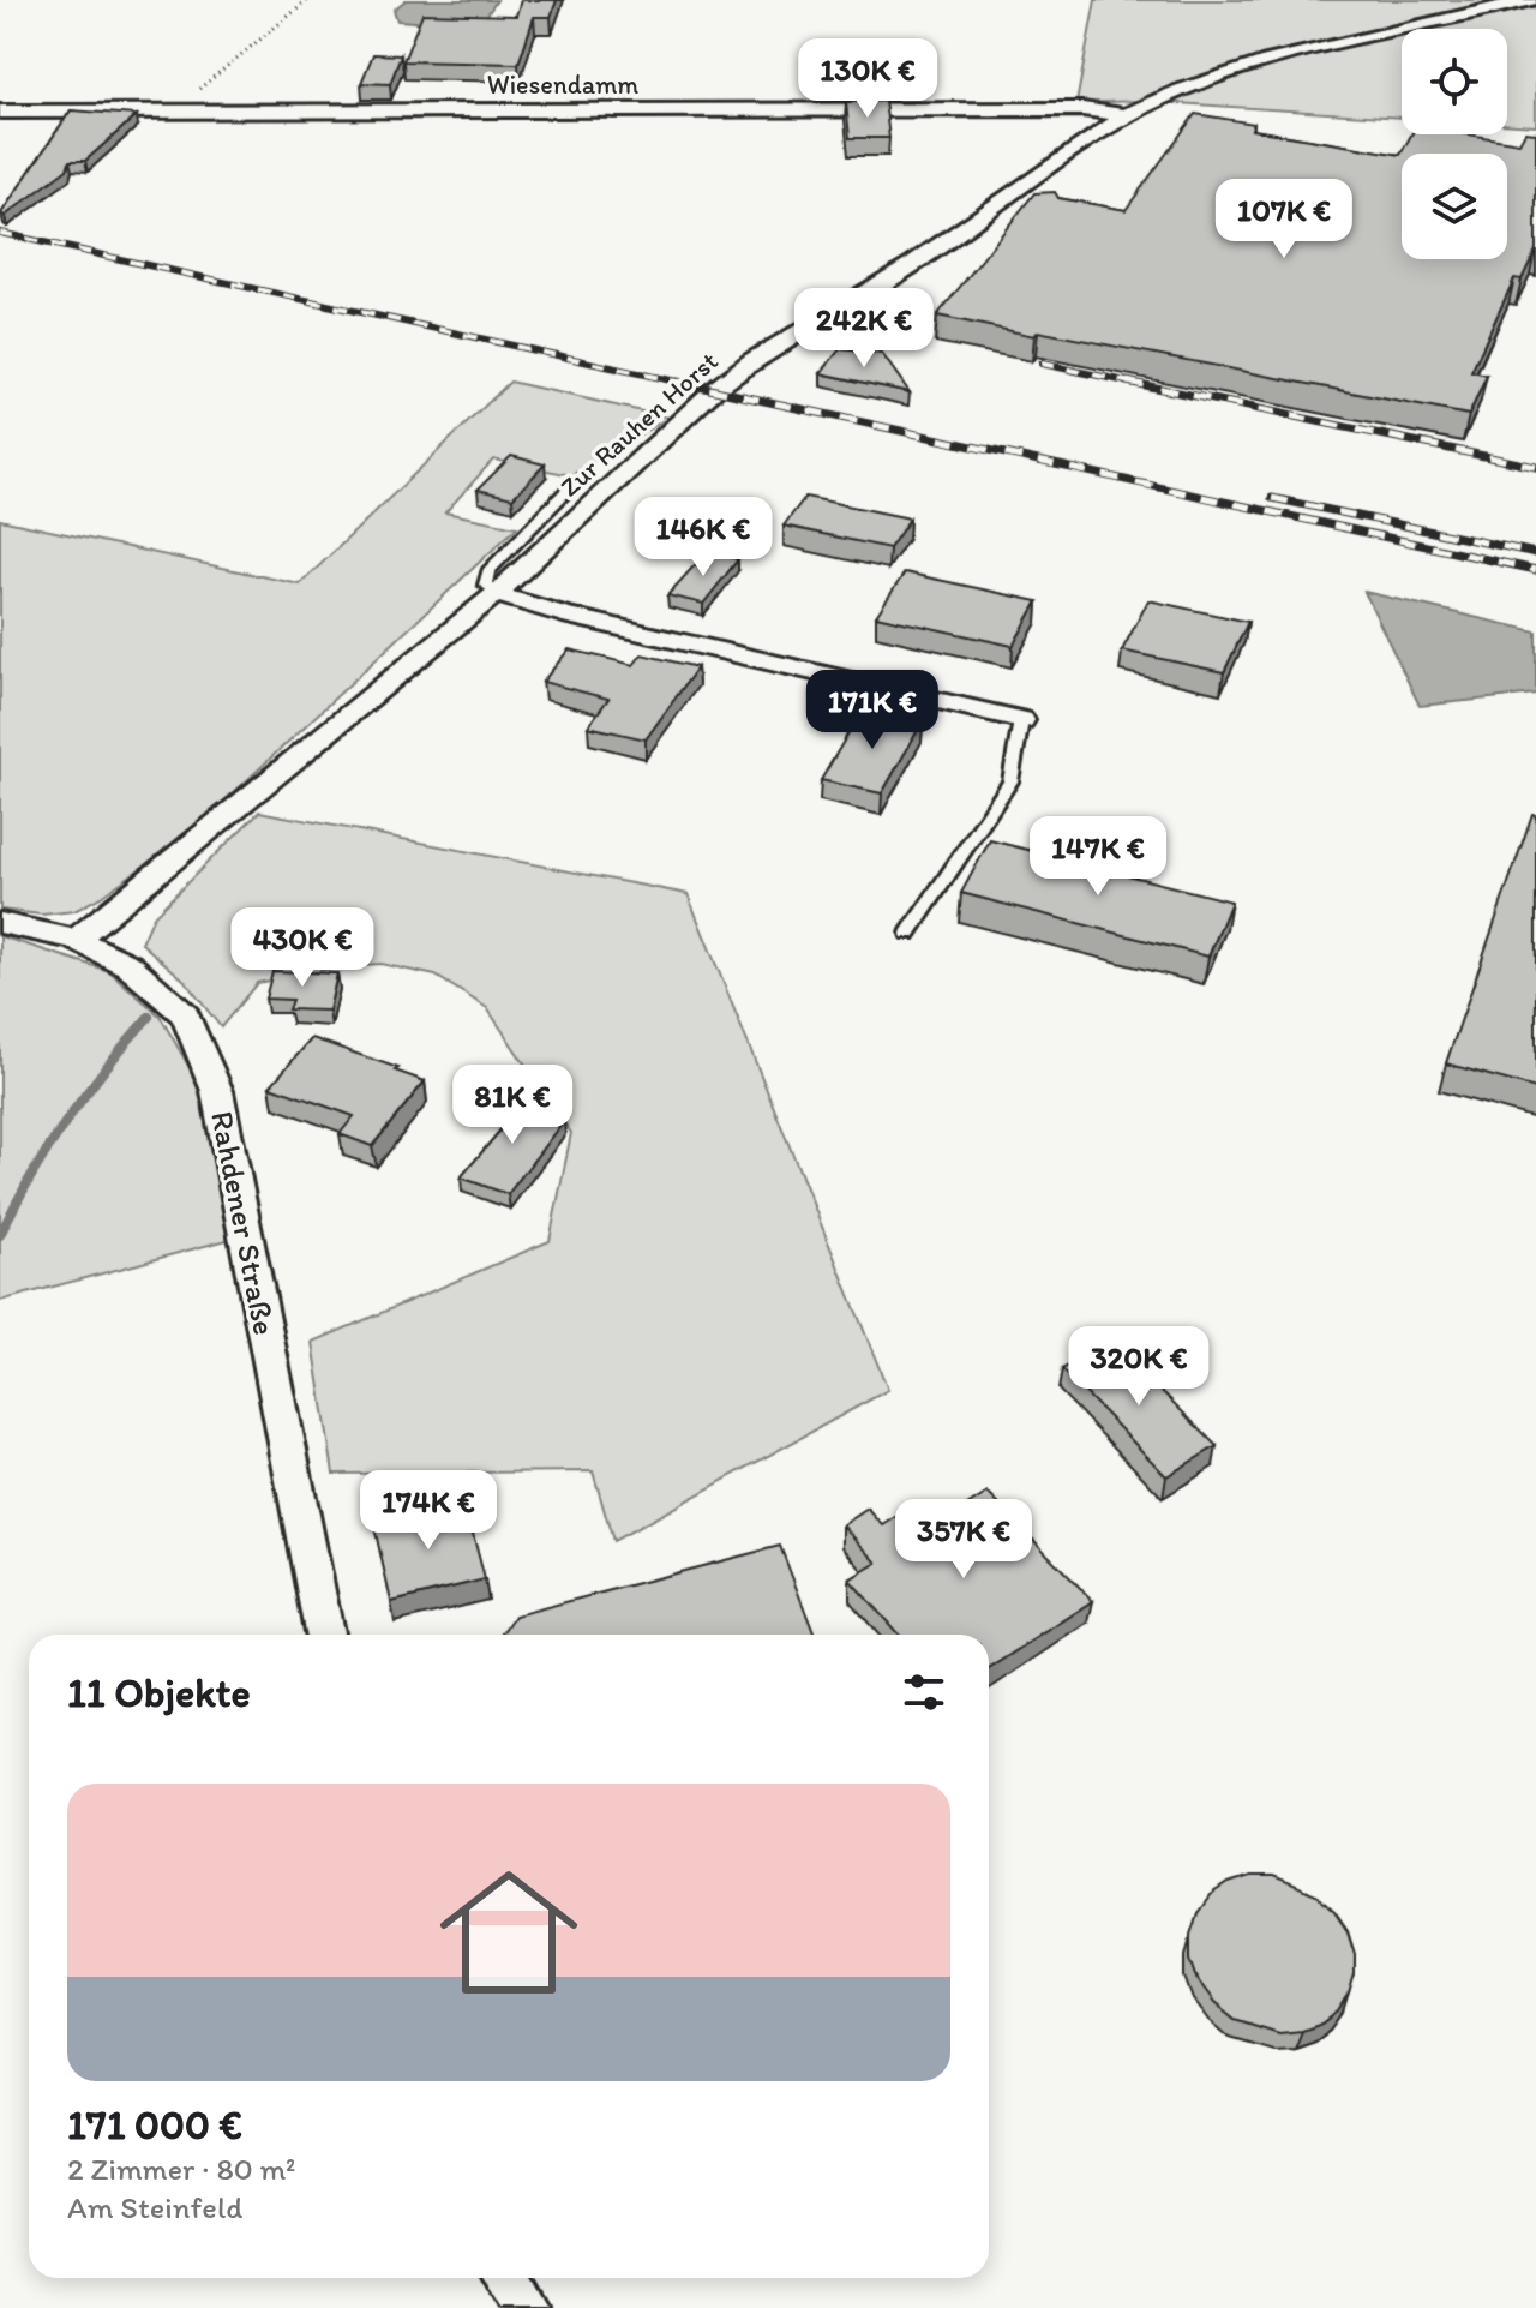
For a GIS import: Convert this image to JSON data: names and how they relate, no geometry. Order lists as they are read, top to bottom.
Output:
{
  "streets": {
    "street": ["Wiesendamm", "Zur Rauhen Horst", "Rahdener Straße"]
  },
  "crossings": [
    ["Wiesendamm", "Zur Rauhen Horst"],
    ["Zur Rauhen Horst", "Rahdener Straße"]
  ],
  "page": {
    "price": [
      "130K €",
      "107K €",
      "242K €",
      "146K €",
      "171K €",
      "147K €",
      "430K €",
      "81K €",
      "320K €",
      "174K €",
      "357K €"
    ],
    "heading": "11 Objekte",
    "list": [
      {
        "name": "171 000 €",
        "note": "2 Zimmer · 80 m² · Am Steinfeld"
      }
    ]
  }
}
